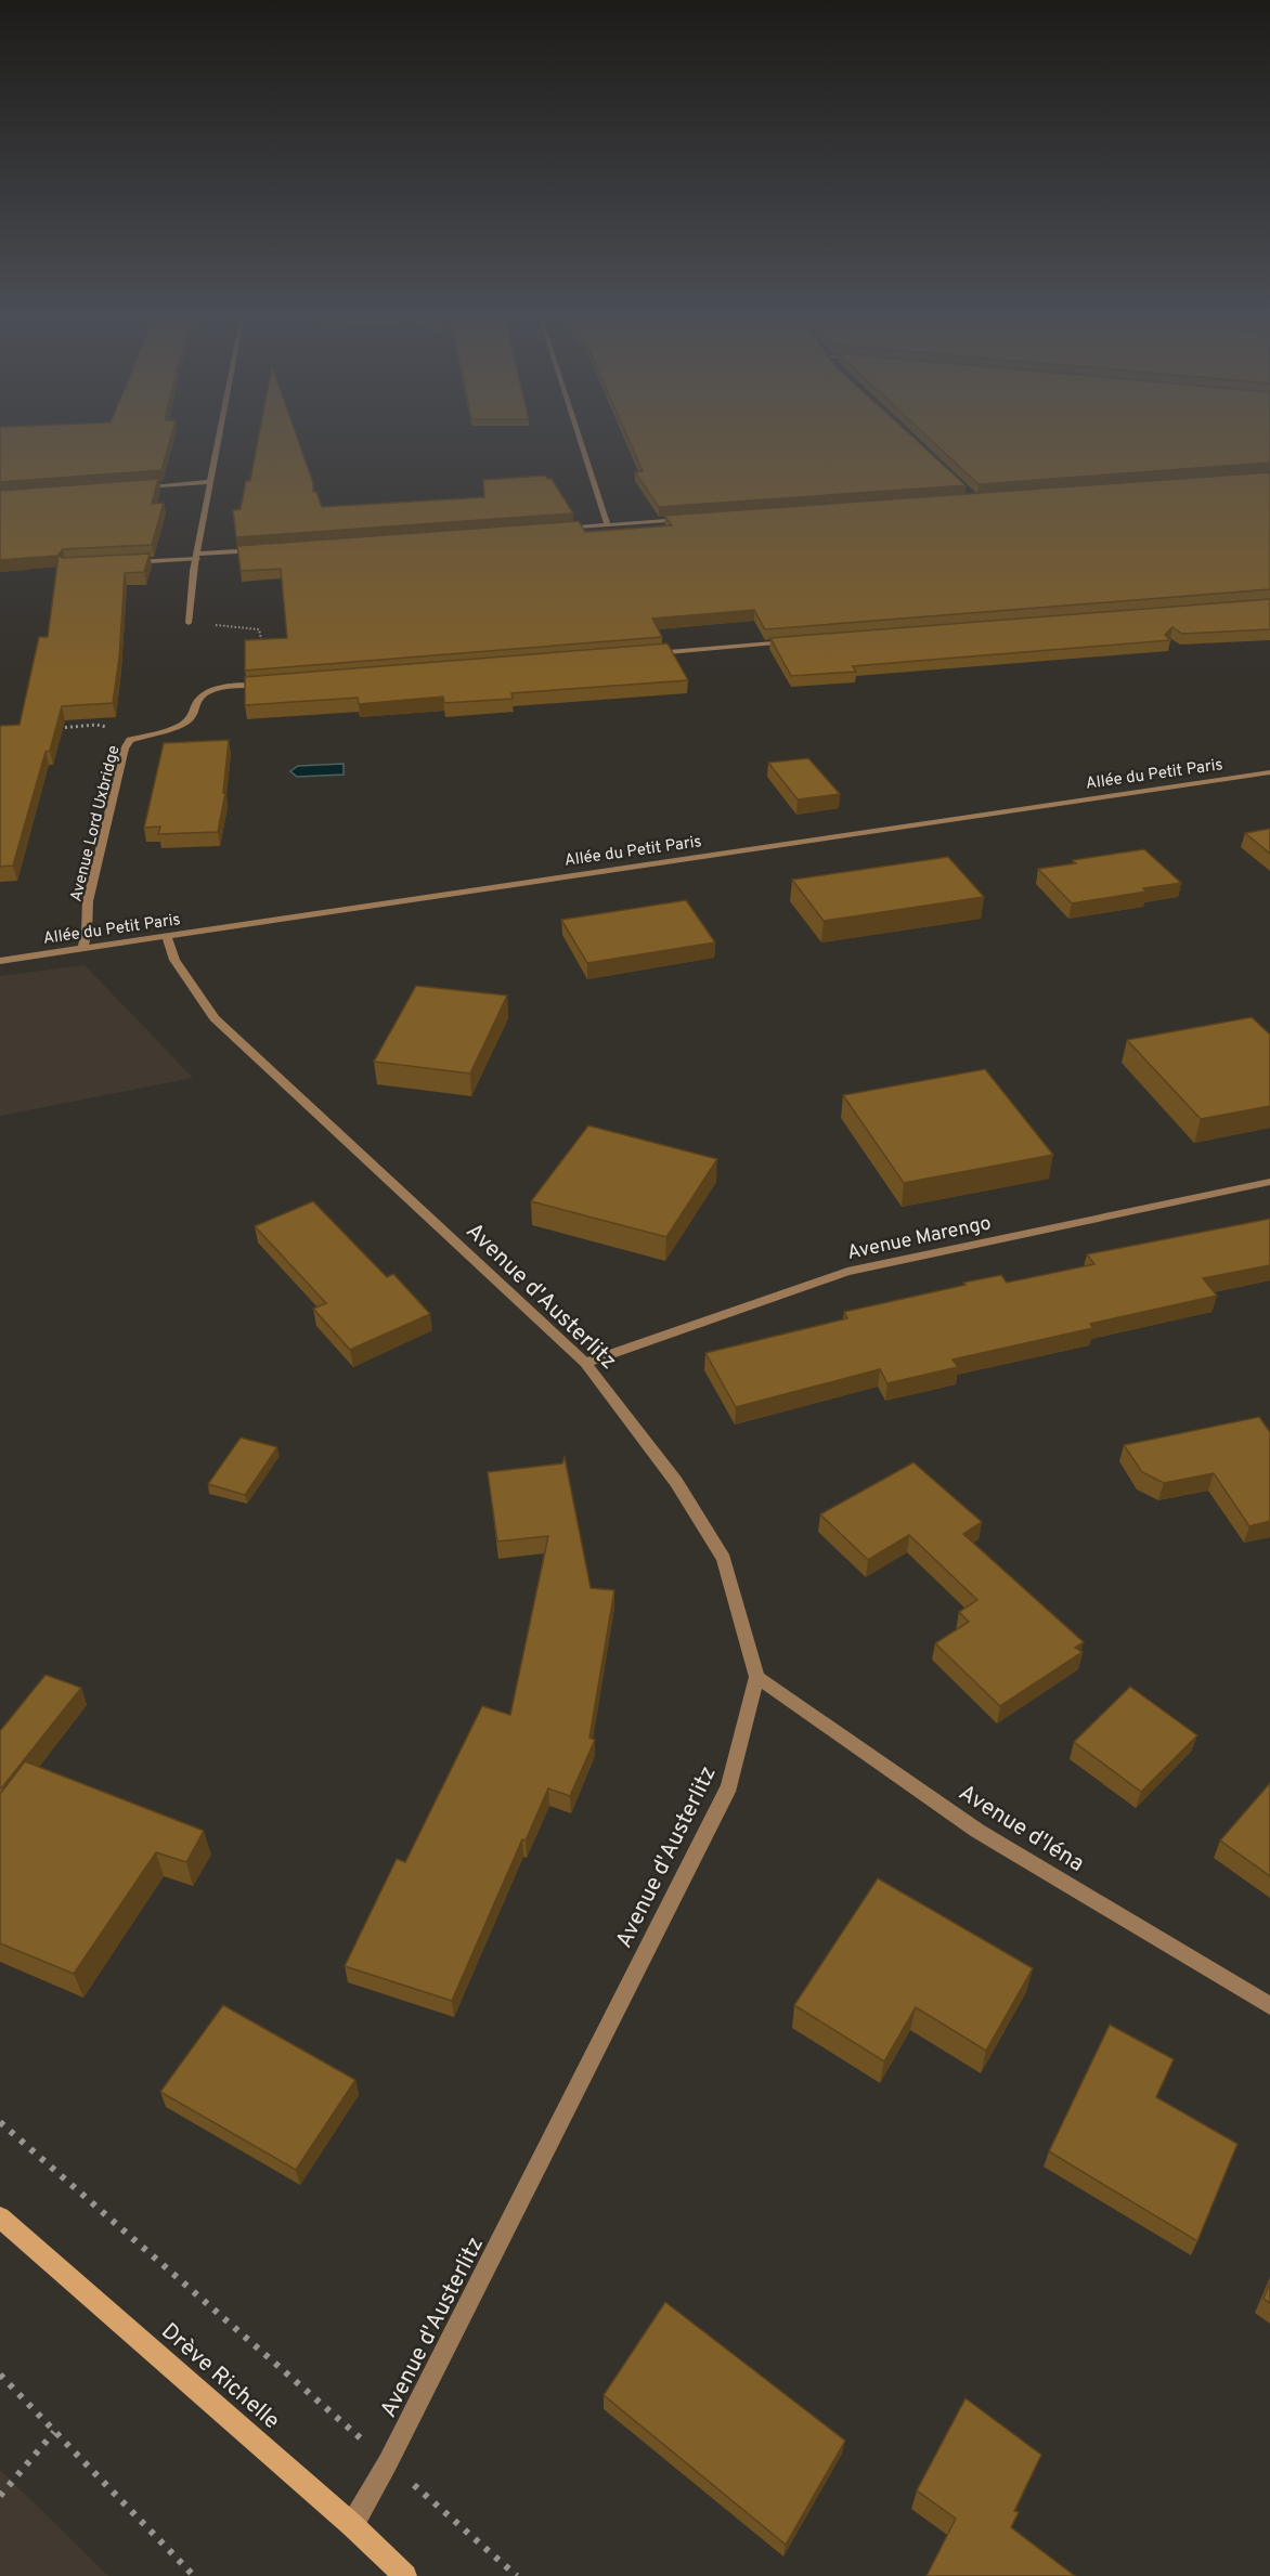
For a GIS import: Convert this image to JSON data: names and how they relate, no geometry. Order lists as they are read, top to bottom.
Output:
{
  "streets": {
    "main road": ["Drève Richelle"],
    "street": [
      "Allée du Petit Paris",
      "Avenue Lord Uxbridge",
      "Avenue Marengo",
      "Avenue d'Austerlitz",
      "Avenue d'Iéna"
    ]
  },
  "crossings": [
    ["Allée du Petit Paris", "Avenue Lord Uxbridge"],
    ["Allée du Petit Paris", "Avenue d'Austerlitz"],
    ["Avenue Marengo", "Avenue d'Austerlitz"],
    ["Avenue d'Austerlitz", "Avenue d'Iéna"],
    ["Avenue d'Austerlitz", "Drève Richelle"]
  ]
}
